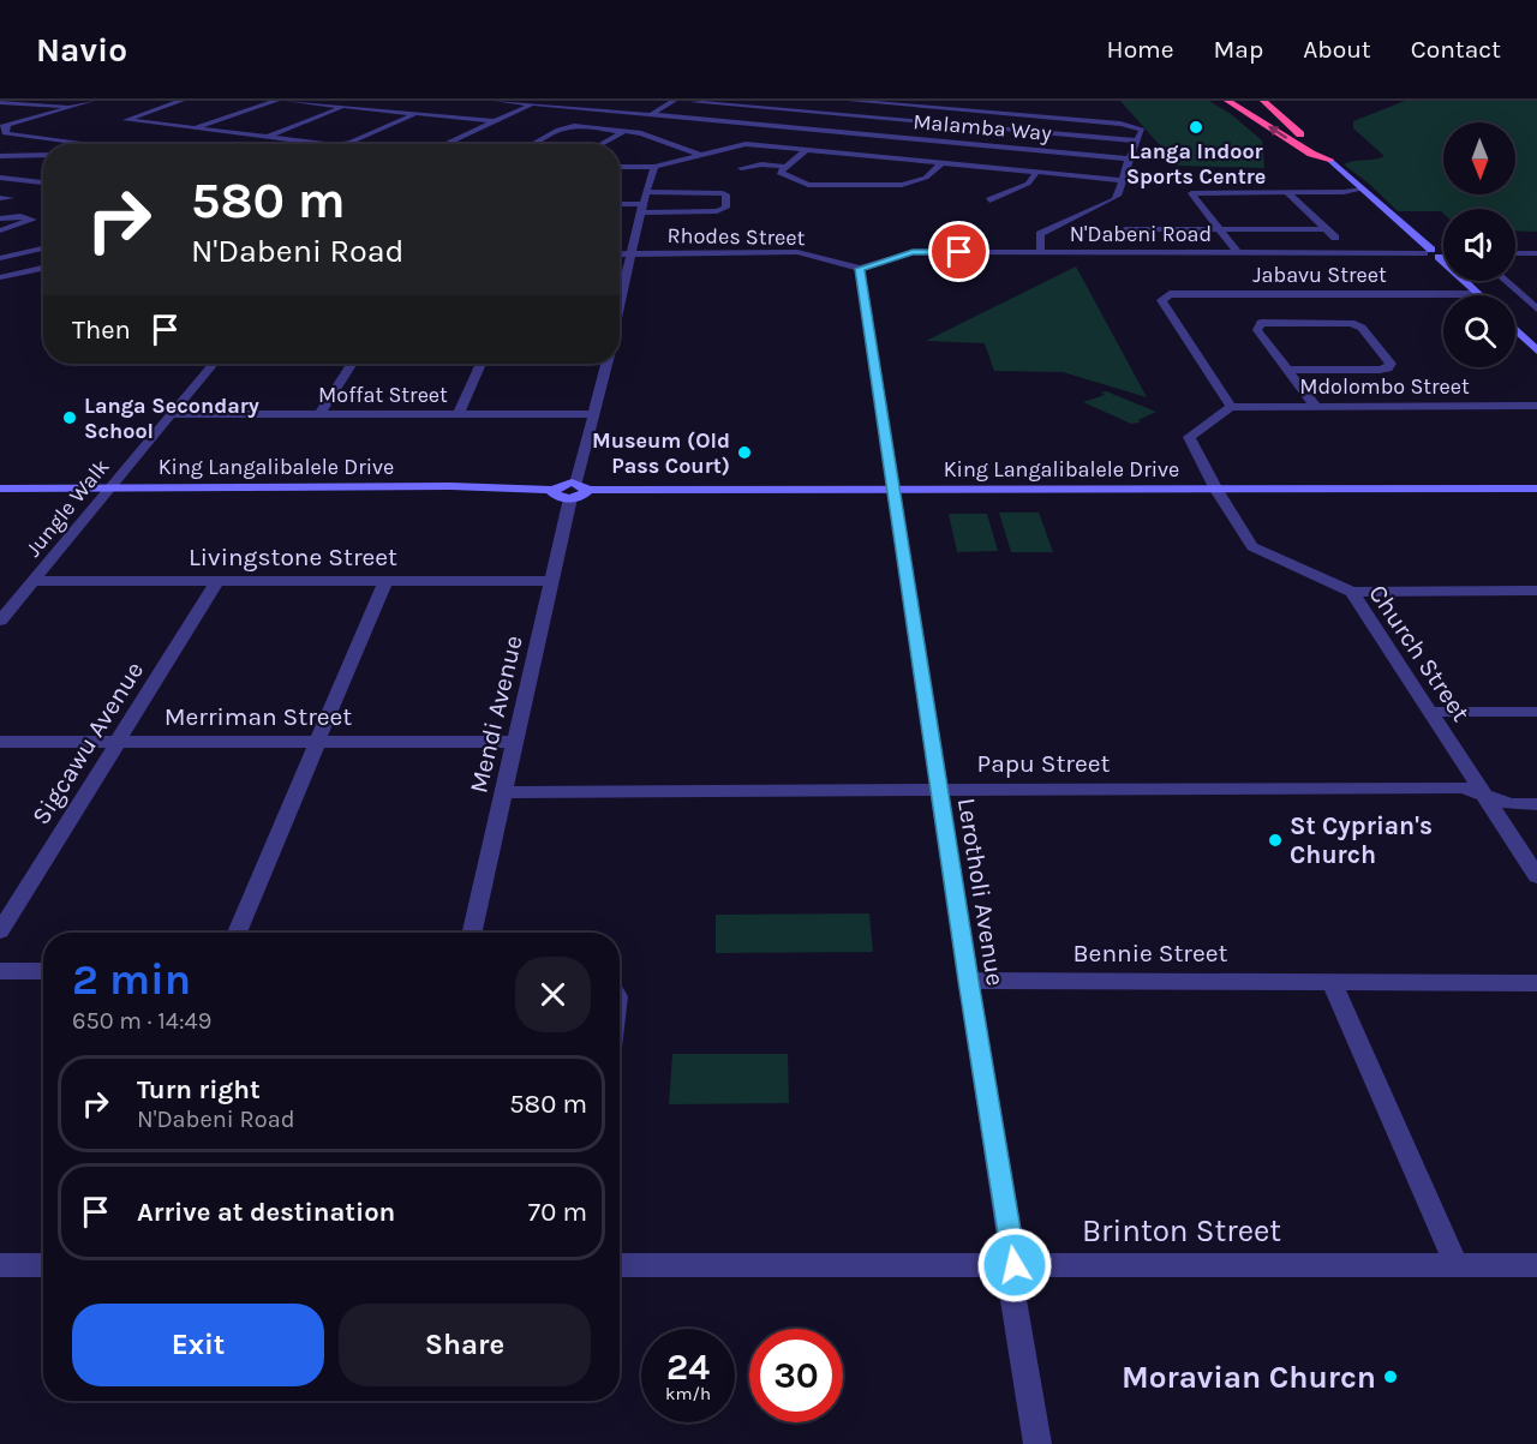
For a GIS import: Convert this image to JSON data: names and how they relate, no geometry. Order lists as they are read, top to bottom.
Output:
{
  "streets": {
    "street": [
      "Malamba Way",
      "N'Dabeni Road",
      "Rhodes Street",
      "Jabavu Street",
      "Mdolombo Street",
      "Moffat Street",
      "King Langalibalele Drive",
      "Jungle Walk",
      "Livingstone Street",
      "Church Street",
      "Mendi Avenue",
      "Merriman Street",
      "Sigcawu Avenue",
      "Papu Street",
      "Lerotholi Avenue",
      "Bennie Street",
      "Brinton Street"
    ]
  },
  "crossings": [
    ["N'Dabeni Road", "Rhodes Street"],
    ["N'Dabeni Road", "Lerotholi Avenue"],
    ["Rhodes Street", "Lerotholi Avenue"],
    ["Jabavu Street", "Mdolombo Street"],
    ["Jabavu Street", "Church Street"],
    ["Mdolombo Street", "Church Street"],
    ["Moffat Street", "Jungle Walk"],
    ["Moffat Street", "Mendi Avenue"],
    ["King Langalibalele Drive", "Jungle Walk"],
    ["King Langalibalele Drive", "Church Street"],
    ["King Langalibalele Drive", "Mendi Avenue"],
    ["King Langalibalele Drive", "Lerotholi Avenue"],
    ["Jungle Walk", "Livingstone Street"],
    ["Livingstone Street", "Mendi Avenue"],
    ["Livingstone Street", "Sigcawu Avenue"],
    ["Church Street", "Papu Street"],
    ["Mendi Avenue", "Merriman Street"],
    ["Mendi Avenue", "Papu Street"],
    ["Merriman Street", "Sigcawu Avenue"],
    ["Papu Street", "Lerotholi Avenue"],
    ["Lerotholi Avenue", "Bennie Street"],
    ["Lerotholi Avenue", "Brinton Street"]
  ],
  "places": [
    "Langa Indoor Sports Centre",
    "Langa Secondary School",
    "Museum (Old Pass Court)",
    "St Cyprian's Church",
    "Moravian Churcn"
  ],
  "north": "bottom",
  "page": {
    "header": "Navio",
    "nav": [
      "Home",
      "Map",
      "About",
      "Contact"
    ],
    "turn": ["580 m", "N'Dabeni Road"],
    "then": "Then",
    "heading": ["2 min", "650 m · 14:49"],
    "list": [
      {
        "name": "Turn right",
        "note": "N'Dabeni Road",
        "value": "580 m"
      },
      {
        "name": "Arrive at destination",
        "value": "70 m"
      }
    ],
    "buttons": ["Exit", "Share"],
    "speed": "24 km/h",
    "limit": "30"
  }
}
